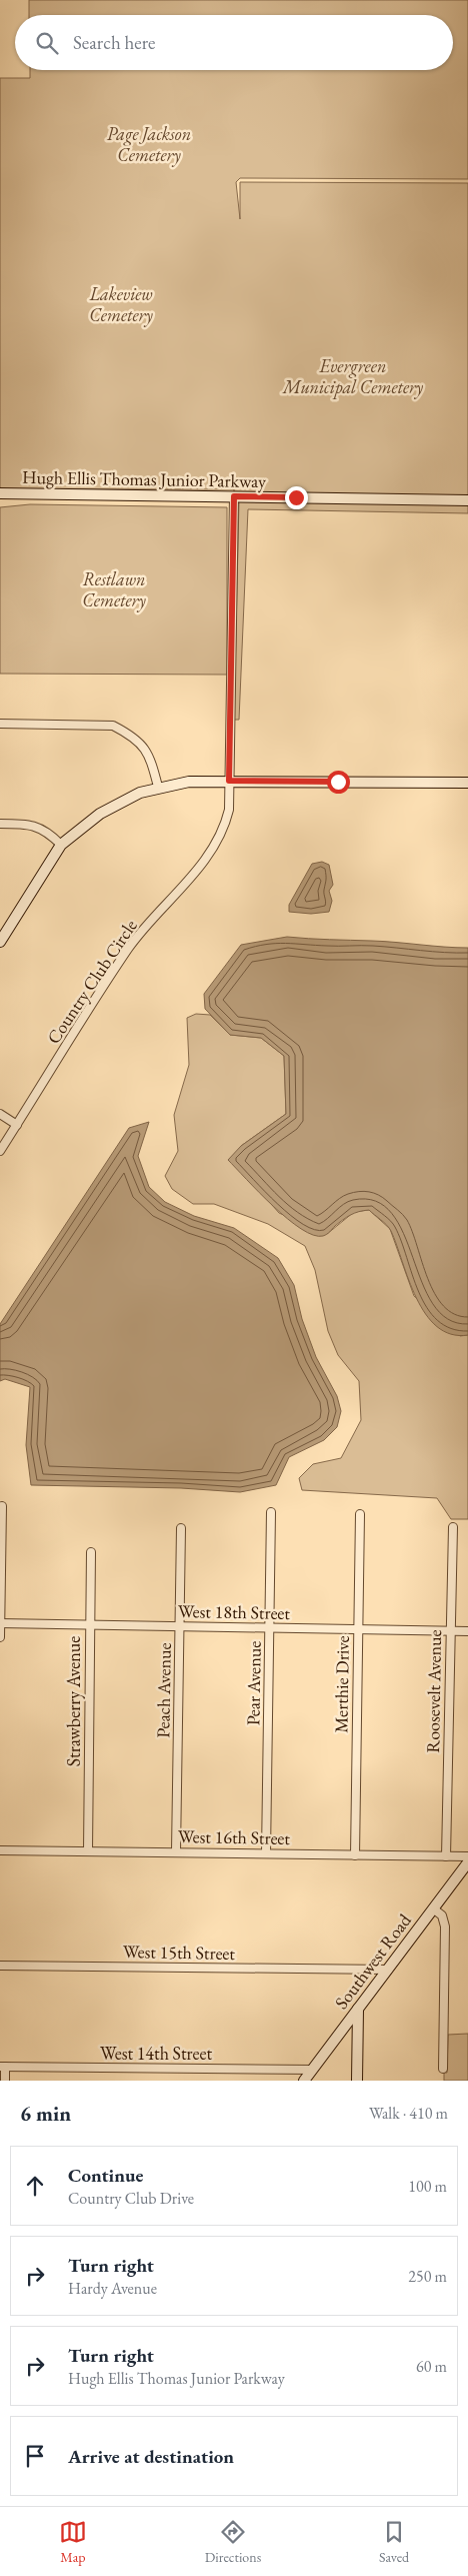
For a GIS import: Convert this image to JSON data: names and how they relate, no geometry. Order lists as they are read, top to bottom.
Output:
{
  "streets": {
    "street": [
      "Hugh Ellis Thomas Junior Parkway",
      "Country Club Circle",
      "West 18th Street",
      "Pear Avenue",
      "Merthie Drive",
      "Peach Avenue",
      "Roosevelt Avenue",
      "Strawberry Avenue",
      "West 16th Street",
      "West 15th Street",
      "Southwest Road",
      "West 14th Street"
    ]
  },
  "crossings": [
    ["Hugh Ellis Thomas Junior Parkway", "Country Club Circle"],
    ["West 18th Street", "Pear Avenue"],
    ["West 18th Street", "Merthie Drive"],
    ["West 18th Street", "Peach Avenue"],
    ["West 18th Street", "Roosevelt Avenue"],
    ["West 18th Street", "Strawberry Avenue"],
    ["Pear Avenue", "West 16th Street"],
    ["Merthie Drive", "West 16th Street"],
    ["Peach Avenue", "West 16th Street"],
    ["Roosevelt Avenue", "West 16th Street"],
    ["Strawberry Avenue", "West 16th Street"],
    ["West 15th Street", "Southwest Road"],
    ["Southwest Road", "West 14th Street"]
  ],
  "parks": [
    "Page Jackson Cemetery",
    "Lakeview Cemetery",
    "Evergreen Municipal Cemetery",
    "Restlawn Cemetery"
  ],
  "page": {
    "search": "Search here",
    "heading": ["6 min", "Walk · 410 m"],
    "list": [
      ["Continue", "Country Club Drive", "100 m"],
      ["Turn right", "Hardy Avenue", "250 m"],
      ["Turn right", "Hugh Ellis Thomas Junior Parkway", "60 m"],
      "Arrive at destination"
    ],
    "nav": ["Map", "Directions", "Saved"]
  }
}
